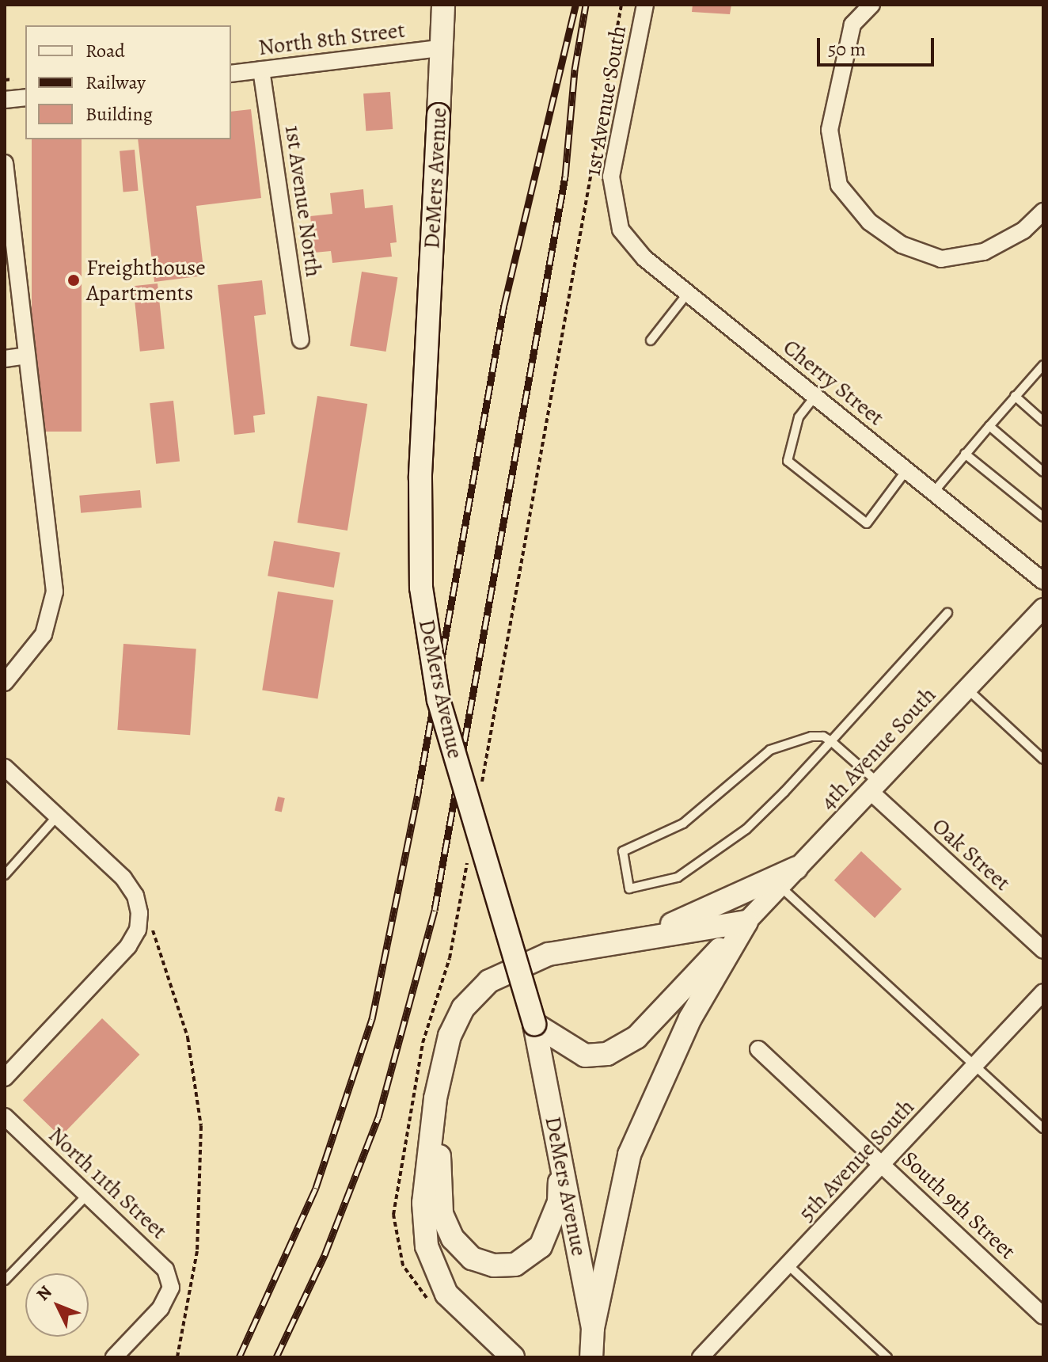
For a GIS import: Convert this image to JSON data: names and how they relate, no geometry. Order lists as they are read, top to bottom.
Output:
{
  "streets": {
    "main road": ["DeMers Avenue"],
    "street": [
      "North 8th Street",
      "1st Avenue South",
      "1st Avenue North",
      "Cherry Street",
      "4th Avenue South",
      "Oak Street",
      "5th Avenue South",
      "North 11th Street",
      "South 9th Street"
    ]
  },
  "crossings": [
    ["North 8th Street", "DeMers Avenue"],
    ["North 8th Street", "1st Avenue North"],
    ["1st Avenue South", "Cherry Street"],
    ["4th Avenue South", "Oak Street"],
    ["5th Avenue South", "South 9th Street"]
  ],
  "places": ["Freighthouse Apartments"],
  "legend": ["Road", "Railway", "Building"],
  "scale_bar": "50 m",
  "north": "top left"
}
